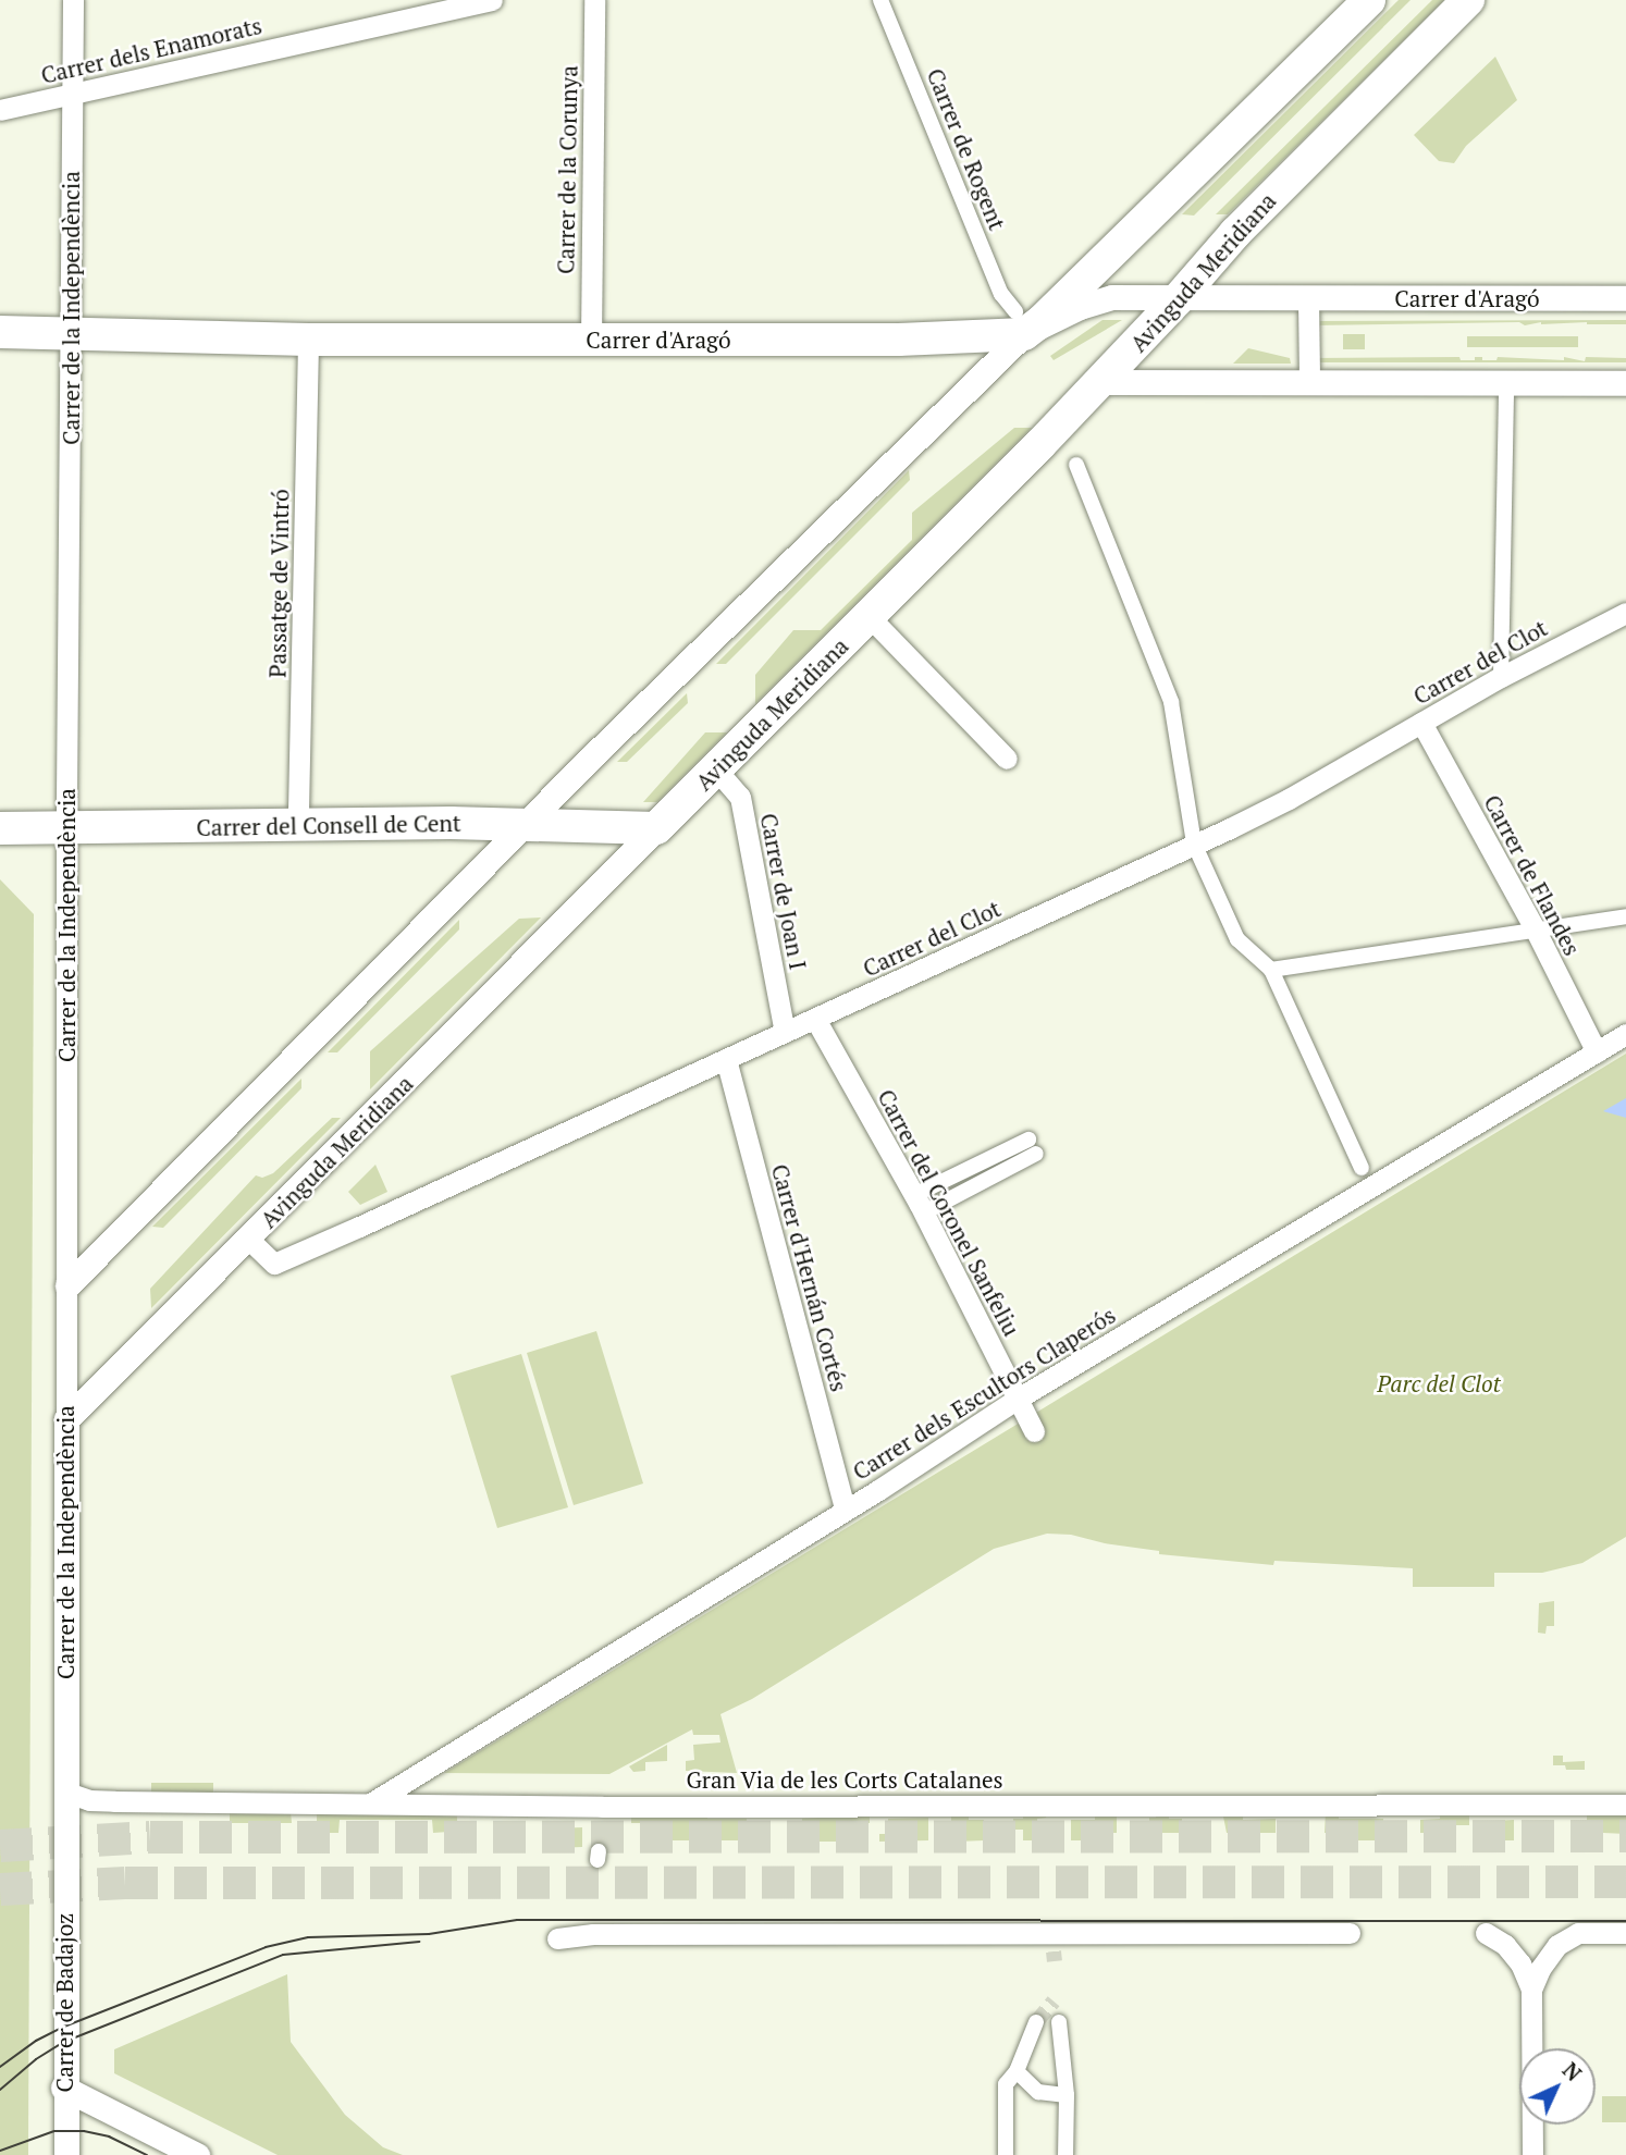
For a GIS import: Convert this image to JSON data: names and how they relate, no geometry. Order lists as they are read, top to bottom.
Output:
{
  "streets": {
    "main road": ["Avinguda Meridiana", "Carrer d'Aragó", "Carrer del Consell de Cent"],
    "street": [
      "Carrer dels Enamorats",
      "Carrer de Rogent",
      "Carrer de la Corunya",
      "Carrer de la Independència",
      "Passatge de Vintró",
      "Carrer del Clot",
      "Carrer de Flandes",
      "Carrer de Joan I",
      "Carrer del Coronel Sanfeliu",
      "Carrer d'Hernán Cortés",
      "Carrer dels Escultors Claperós",
      "Gran Via de les Corts Catalanes",
      "Carrer de Badajoz"
    ]
  },
  "crossings": [
    ["Carrer dels Enamorats", "Carrer de la Independència"],
    ["Carrer de Rogent", "Carrer d'Aragó"],
    ["Carrer de la Corunya", "Carrer d'Aragó"],
    ["Avinguda Meridiana", "Carrer d'Aragó"],
    ["Avinguda Meridiana", "Carrer de la Independència"],
    ["Avinguda Meridiana", "Carrer del Clot"],
    ["Avinguda Meridiana", "Carrer del Consell de Cent"],
    ["Avinguda Meridiana", "Carrer de Joan I"],
    ["Carrer d'Aragó", "Carrer de la Independència"],
    ["Carrer d'Aragó", "Passatge de Vintró"],
    ["Carrer de la Independència", "Carrer del Consell de Cent"],
    ["Carrer de la Independència", "Gran Via de les Corts Catalanes"],
    ["Carrer de la Independència", "Carrer de Badajoz"],
    ["Passatge de Vintró", "Carrer del Consell de Cent"],
    ["Carrer del Clot", "Carrer de Flandes"],
    ["Carrer del Clot", "Carrer de Joan I"],
    ["Carrer del Clot", "Carrer del Coronel Sanfeliu"],
    ["Carrer del Clot", "Carrer d'Hernán Cortés"],
    ["Carrer de Flandes", "Carrer dels Escultors Claperós"],
    ["Carrer del Coronel Sanfeliu", "Carrer dels Escultors Claperós"],
    ["Carrer d'Hernán Cortés", "Carrer dels Escultors Claperós"],
    ["Carrer dels Escultors Claperós", "Gran Via de les Corts Catalanes"]
  ],
  "parks": ["Parc del Clot"],
  "north": "top right"
}
